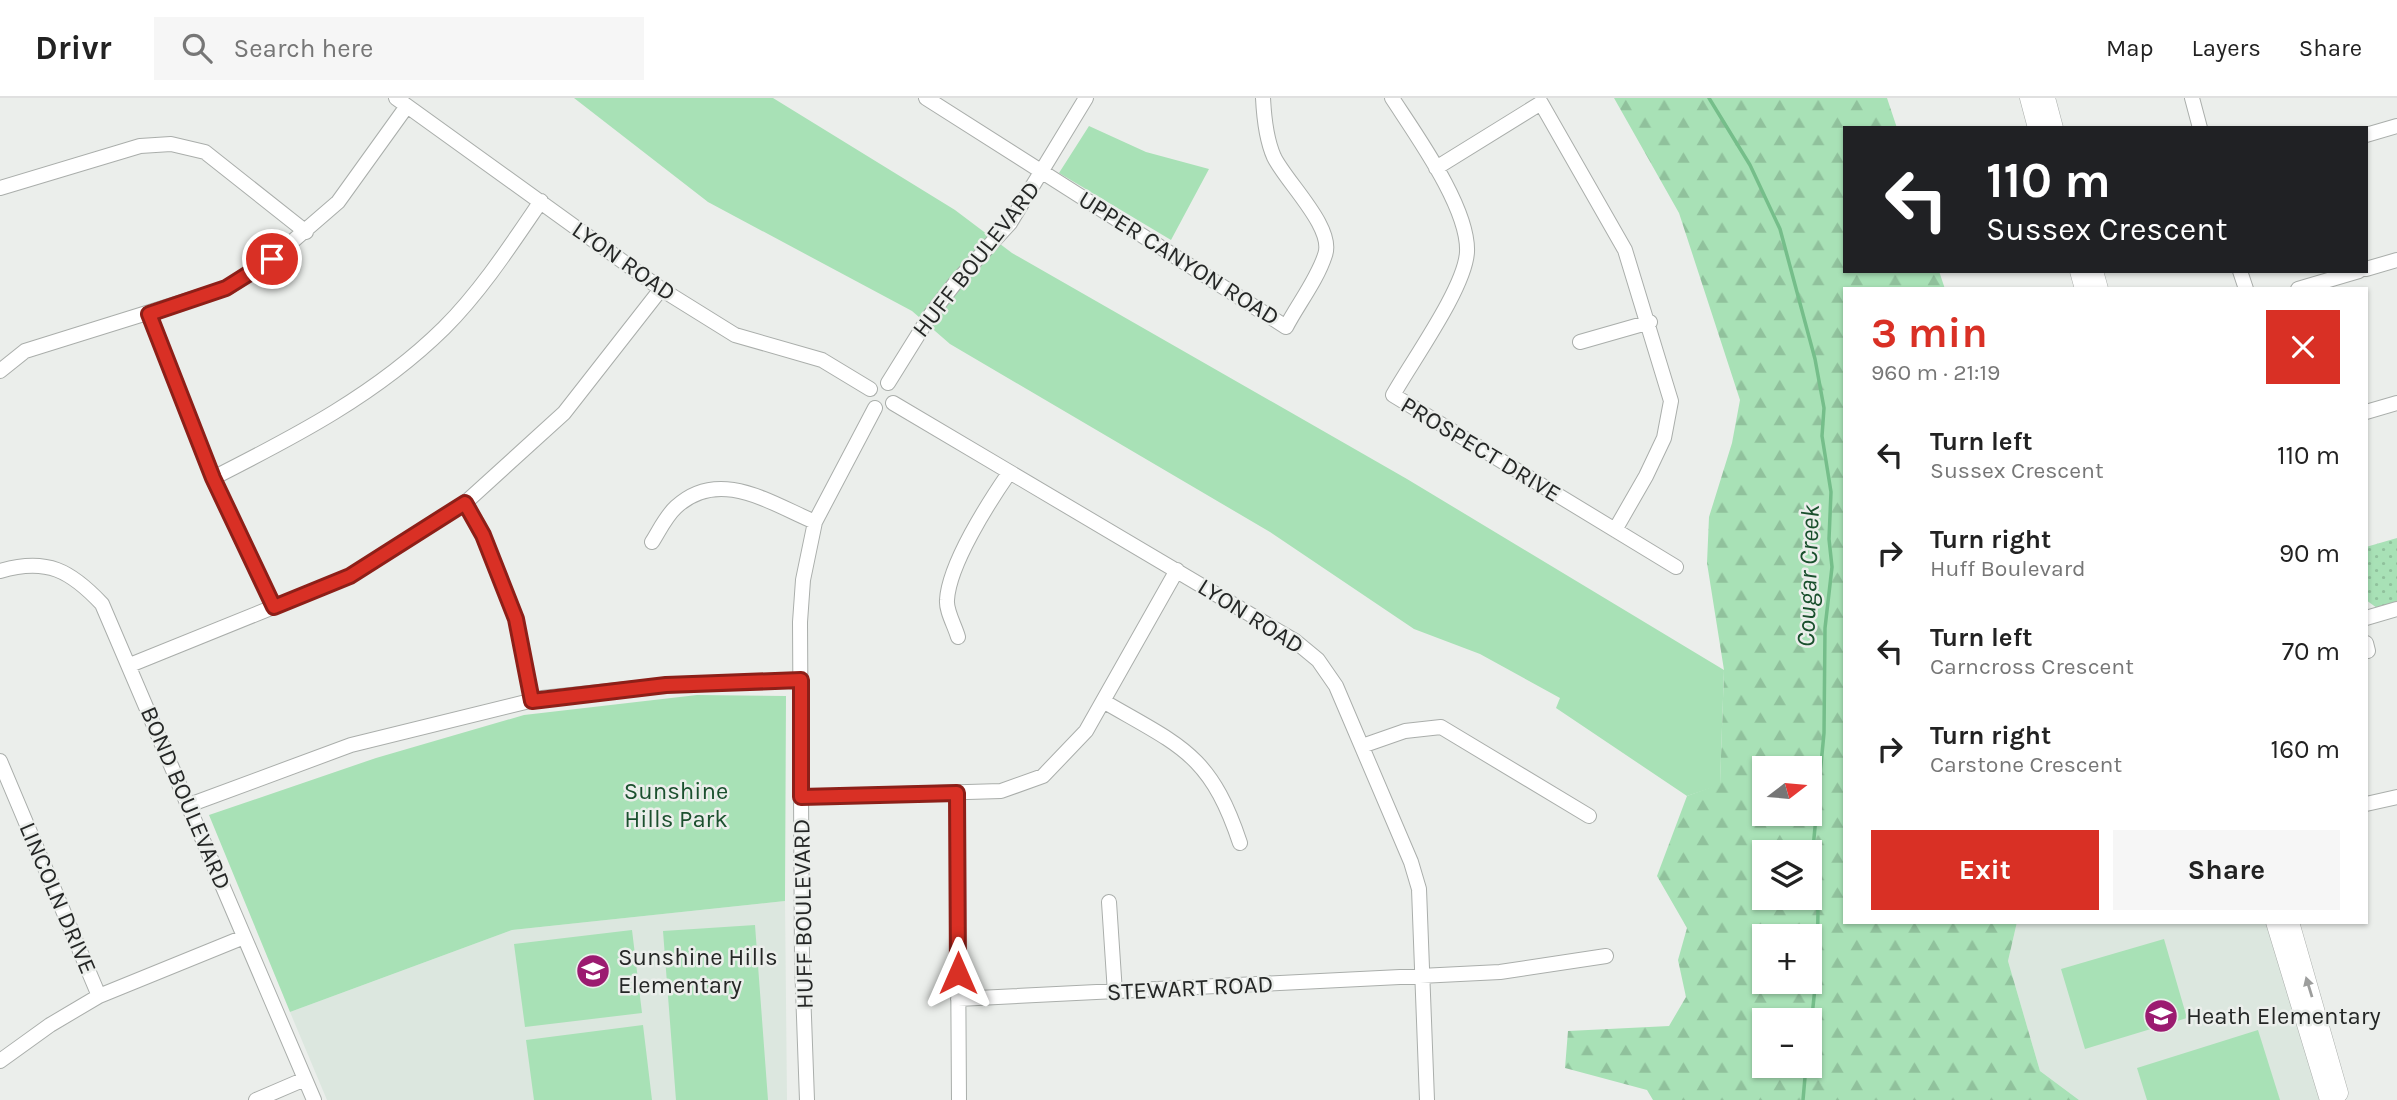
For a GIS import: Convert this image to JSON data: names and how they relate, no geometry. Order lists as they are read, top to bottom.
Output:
{
  "streets": {
    "street": [
      "UPPER CANYON ROAD",
      "HUFF BOULEVARD",
      "LYON ROAD",
      "PROSPECT DRIVE",
      "BOND BOULEVARD",
      "LINCOLN DRIVE",
      "STEWART ROAD"
    ]
  },
  "crossings": [
    ["UPPER CANYON ROAD", "HUFF BOULEVARD"],
    ["HUFF BOULEVARD", "LYON ROAD"],
    ["LYON ROAD", "STEWART ROAD"]
  ],
  "water": ["Cougar Creek"],
  "parks": ["Sunshine Hills Park"],
  "places": {
    "school or university": ["Sunshine Hills Elementary", "Heath Elementary"]
  },
  "north": "right",
  "page": {
    "header": "Drivr",
    "search": "Search here",
    "nav": ["Map", "Layers", "Share"],
    "turn": ["110 m", "Sussex Crescent"],
    "heading": ["3 min", "960 m · 21:19"],
    "list": [
      {
        "name": "Turn left",
        "note": "Sussex Crescent",
        "value": "110 m"
      },
      {
        "name": "Turn right",
        "note": "Huff Boulevard",
        "value": "90 m"
      },
      {
        "name": "Turn left",
        "note": "Carncross Crescent",
        "value": "70 m"
      },
      {
        "name": "Turn right",
        "note": "Carstone Crescent",
        "value": "160 m"
      }
    ],
    "map_buttons": ["+", "−"],
    "buttons": ["Exit", "Share"]
  }
}
